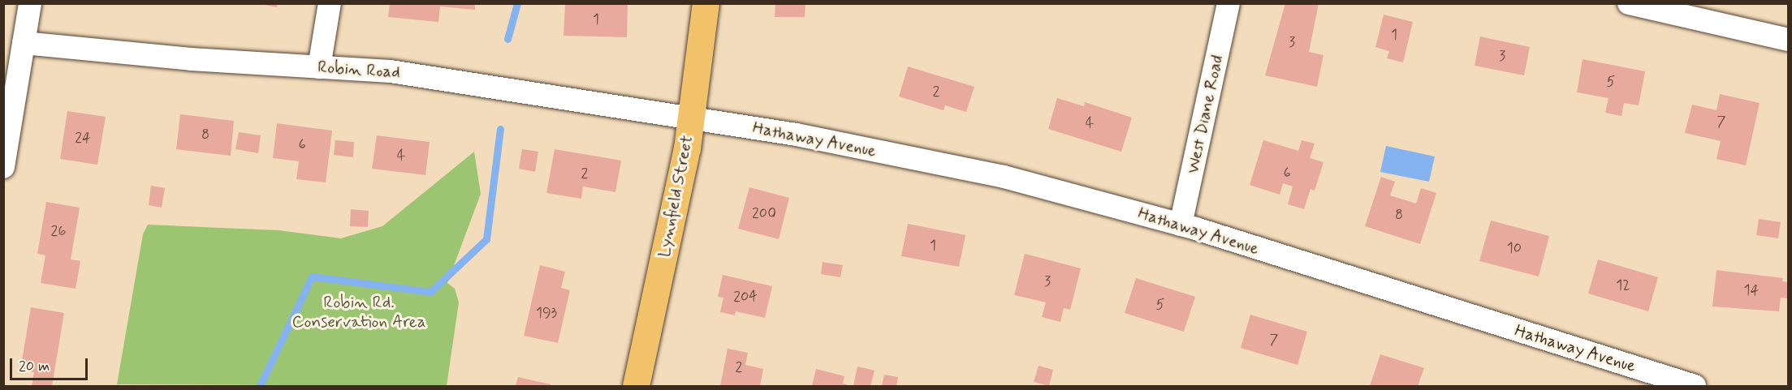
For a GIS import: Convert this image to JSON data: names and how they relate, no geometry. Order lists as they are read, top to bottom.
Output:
{
  "streets": {
    "main road": ["Lynnfield Street"],
    "street": ["Robin Road", "West Diane Road", "Hathaway Avenue"]
  },
  "crossings": [
    ["Robin Road", "Hathaway Avenue"],
    ["Robin Road", "Lynnfield Street"],
    ["West Diane Road", "Hathaway Avenue"],
    ["Hathaway Avenue", "Lynnfield Street"]
  ],
  "parks": ["Robin Rd. Conservation Area"],
  "house_numbers": [
    "1",
    "1",
    "3",
    "3",
    "5",
    "2",
    "7",
    "4",
    "8",
    "24",
    "6",
    "4",
    "6",
    "2",
    "200",
    "8",
    "26",
    "1",
    "10",
    "3",
    "12",
    "14",
    "204",
    "5",
    "193",
    "7",
    "2"
  ],
  "scale_bar": "20 m"
}
